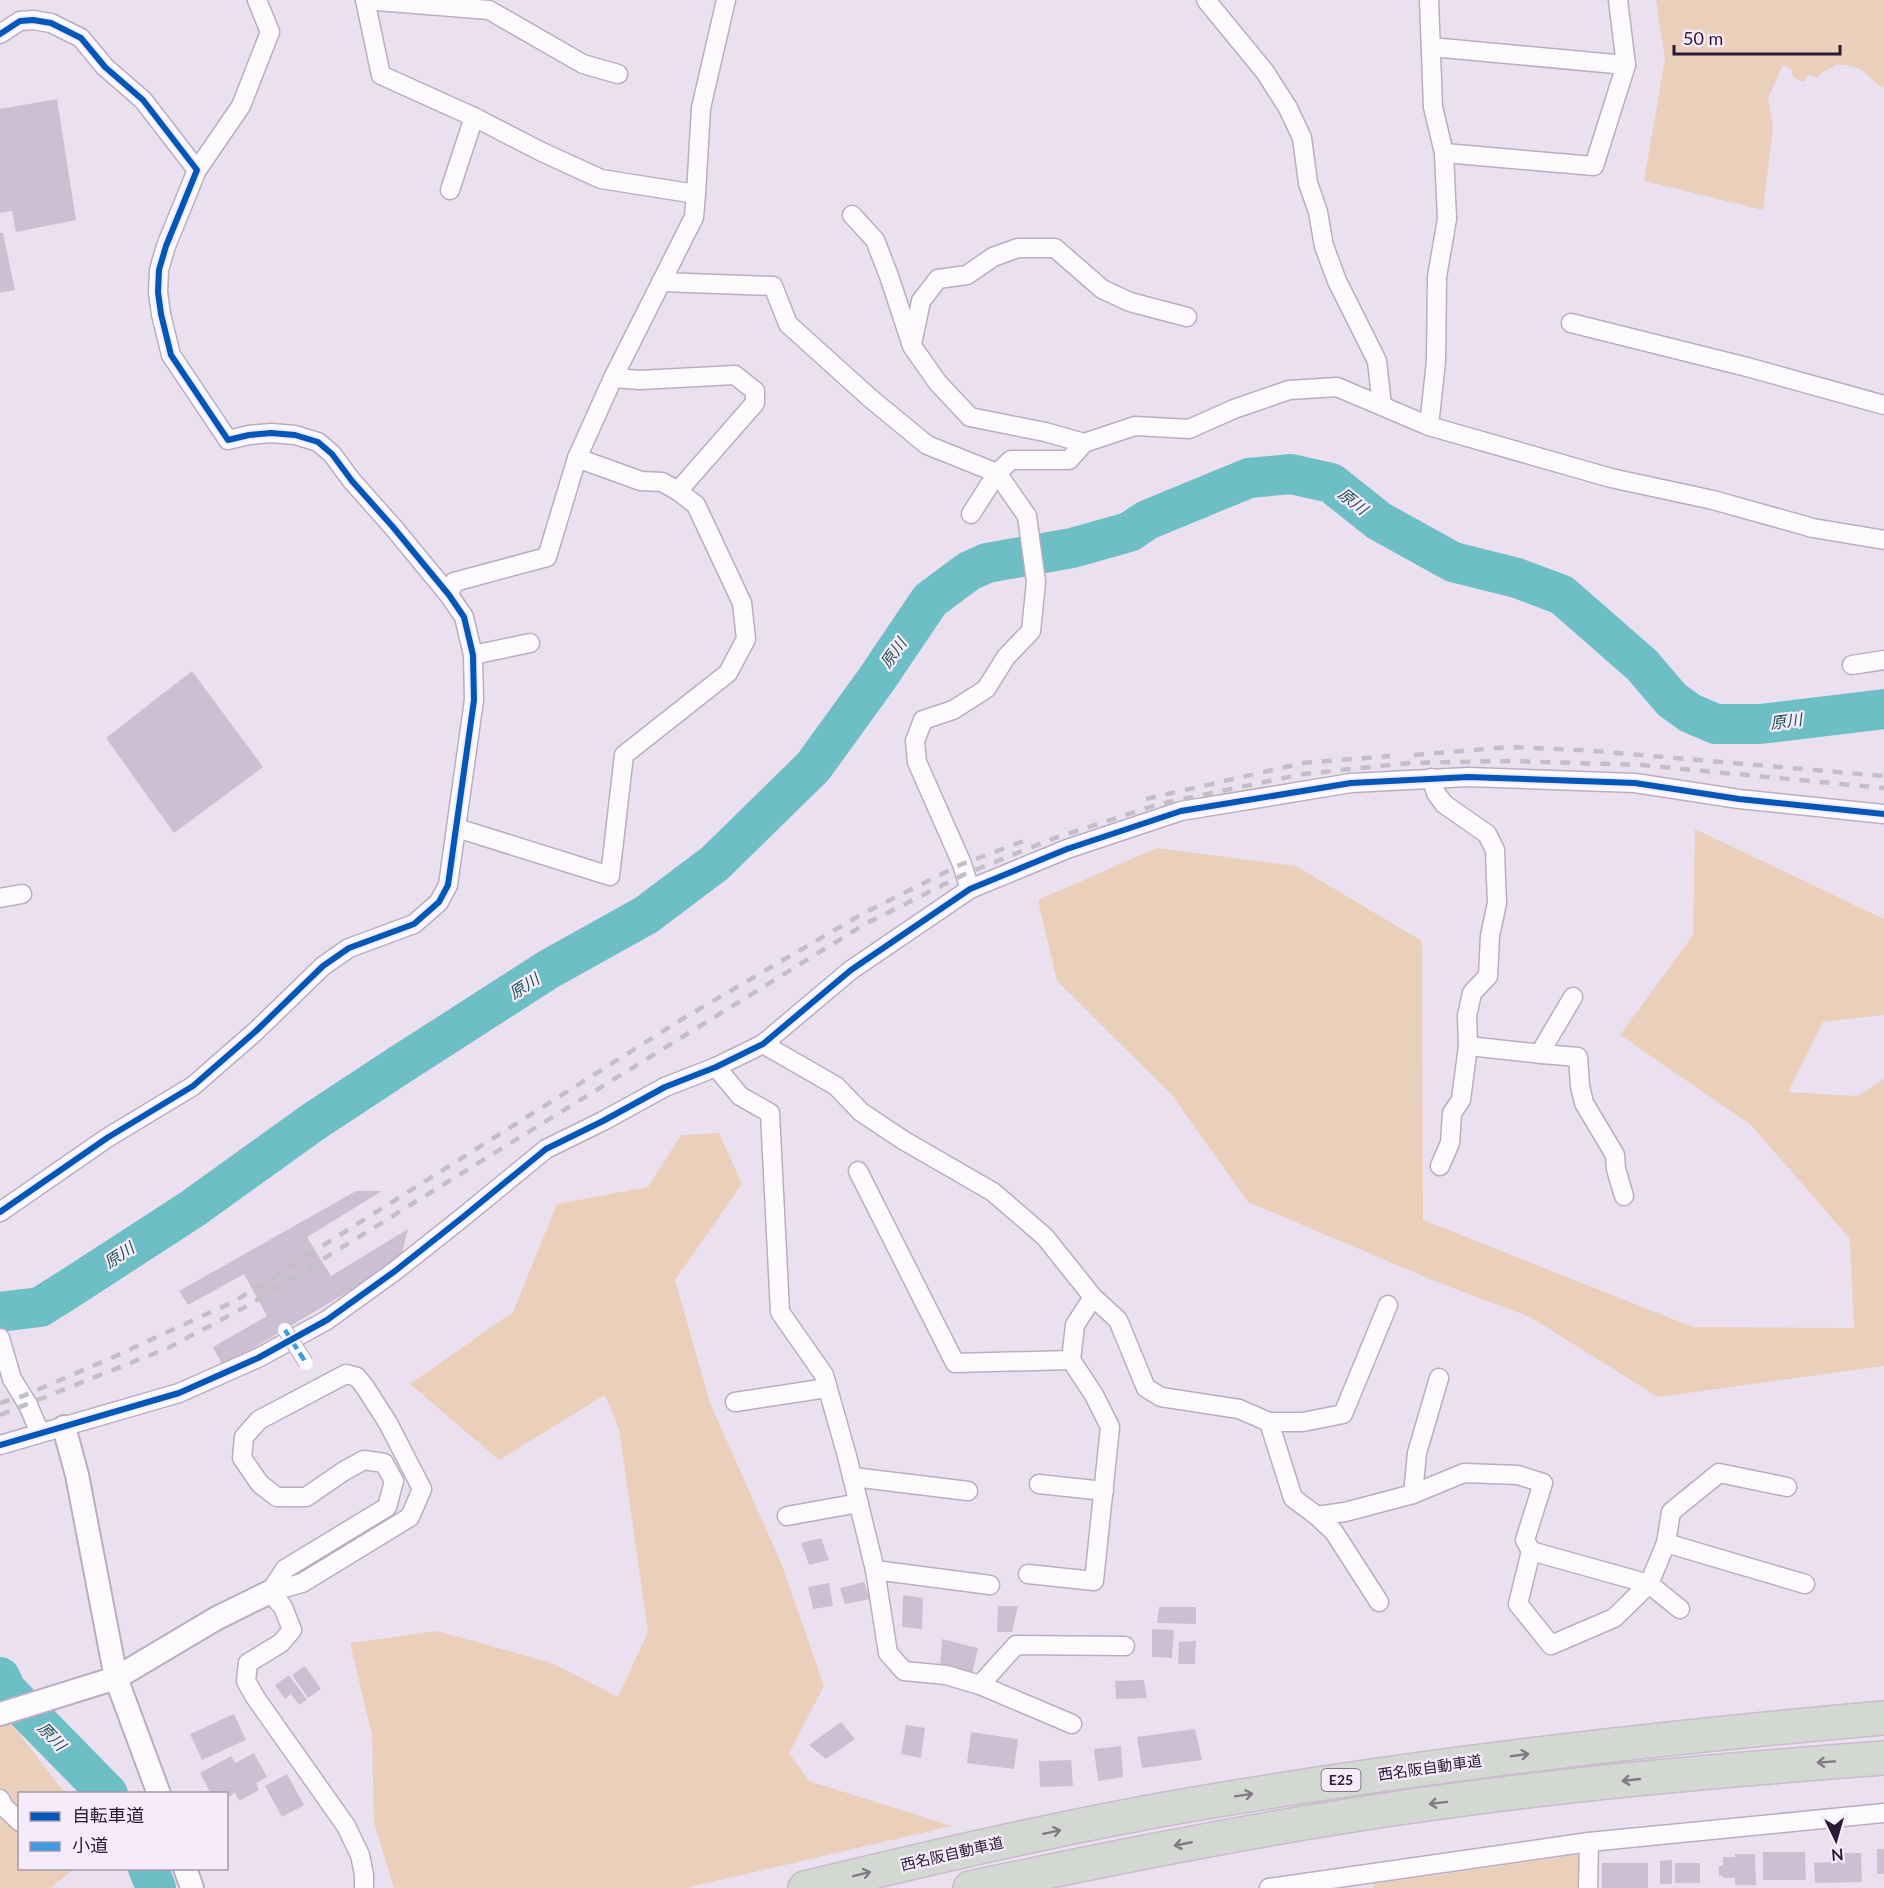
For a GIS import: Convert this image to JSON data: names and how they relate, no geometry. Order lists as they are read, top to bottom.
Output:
{
  "streets": {
    "highway": ["西名阪自動車道", "E25"]
  },
  "water": ["原川"],
  "legend": ["自転車道", "小道"],
  "scale_bar": "50 m",
  "north": "bottom"
}
